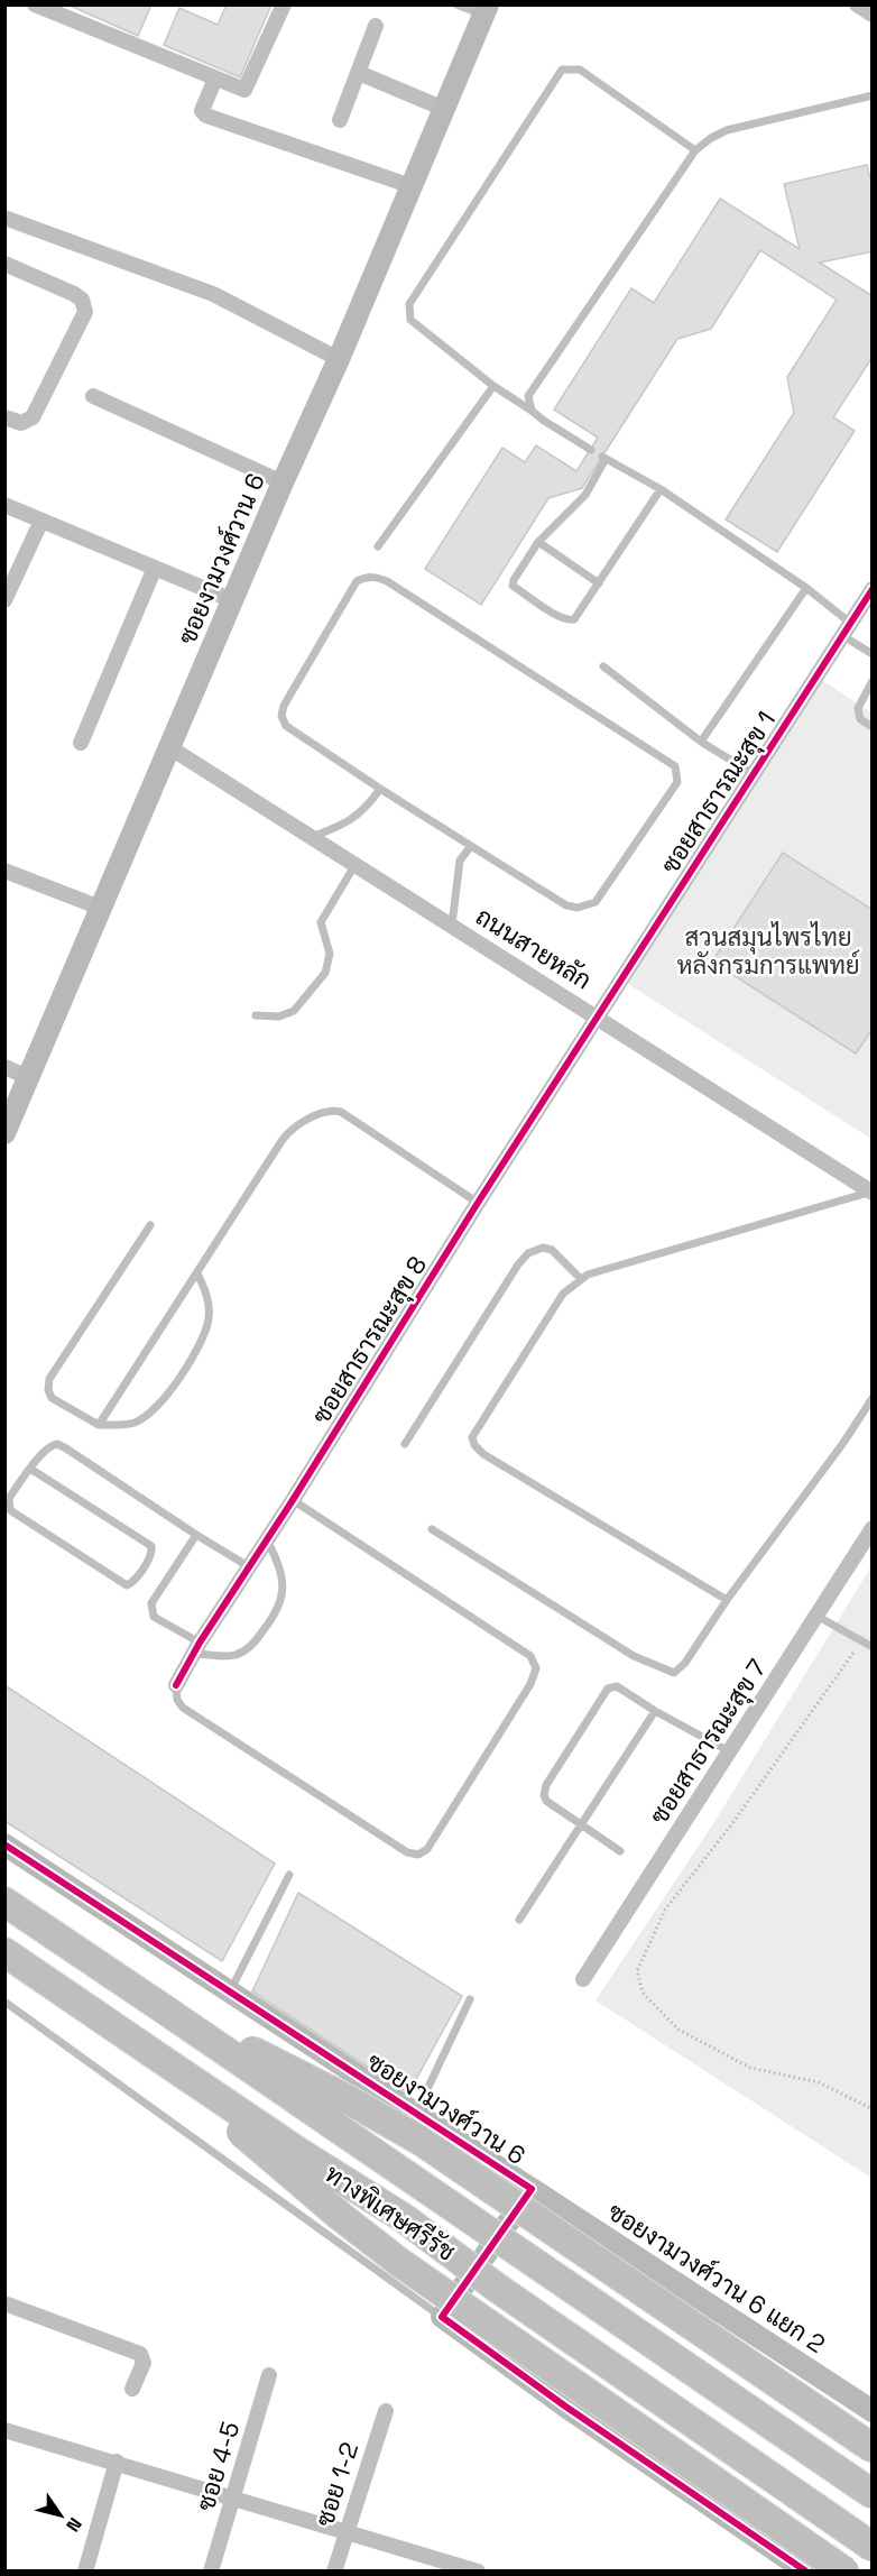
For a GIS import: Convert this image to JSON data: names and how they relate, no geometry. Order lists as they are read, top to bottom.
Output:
{
  "streets": {
    "highway": ["ทางพิเศษศรีรัช"],
    "street": [
      "ซอยงามวงศ์วาน 6",
      "ซอยสาธารณะสุข 1",
      "ถนนสายหลัก",
      "ซอยสาธารณะสุข 8",
      "ซอยสาธารณะสุข 7",
      "ซอยงามวงศ์วาน 6 แยก 2",
      "ซอย 4-5",
      "ซอย 1-2"
    ]
  },
  "crossings": [
    ["ซอยงามวงศ์วาน 6", "ถนนสายหลัก"],
    ["ซอยงามวงศ์วาน 6", "ซอยงามวงศ์วาน 6 แยก 2"],
    ["ซอยสาธารณะสุข 1", "ถนนสายหลัก"],
    ["ซอยสาธารณะสุข 1", "ซอยสาธารณะสุข 8"],
    ["ถนนสายหลัก", "ซอยสาธารณะสุข 8"]
  ],
  "parks": ["สวนสมุนไพรไทย หลังกรมการแพทย์"],
  "north": "bottom right"
}
